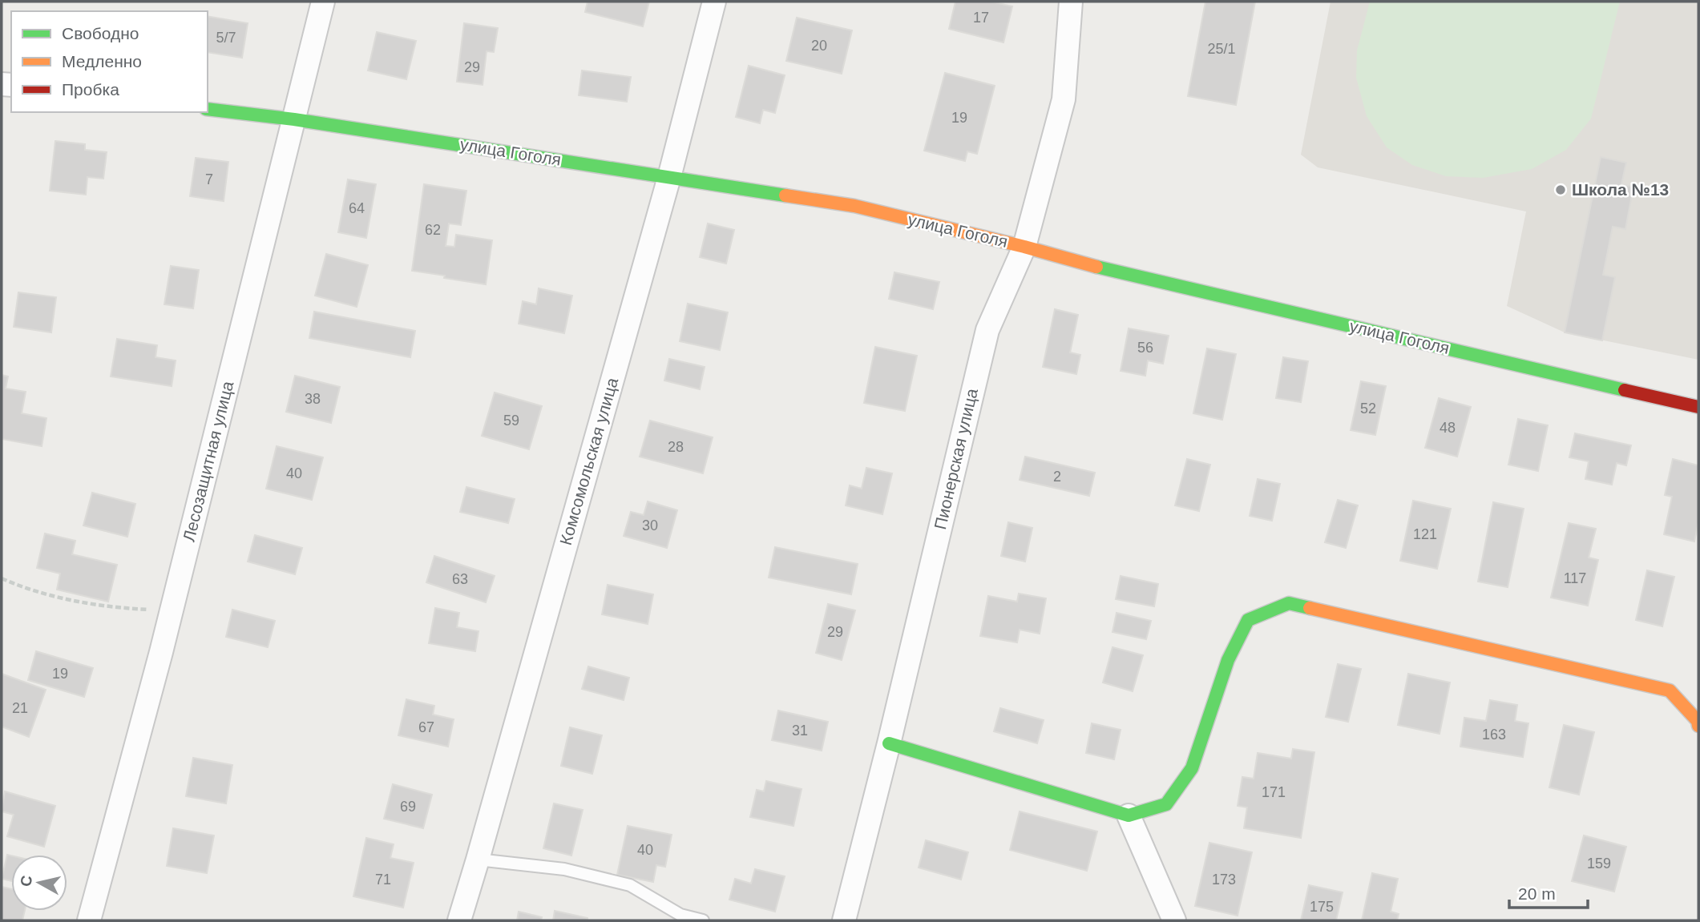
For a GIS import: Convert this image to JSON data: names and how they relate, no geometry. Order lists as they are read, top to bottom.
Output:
{
  "streets": {
    "street": [
      "улица Гоголя",
      "Пионерская улица",
      "Лесозащитная улица",
      "Комсомольская улица"
    ]
  },
  "crossings": [
    ["улица Гоголя", "Пионерская улица"],
    ["улица Гоголя", "Лесозащитная улица"],
    ["улица Гоголя", "Комсомольская улица"]
  ],
  "places": ["Школа №13"],
  "house_numbers": [
    "17",
    "5/7",
    "20",
    "25/1",
    "29",
    "19",
    "7",
    "64",
    "62",
    "56",
    "38",
    "52",
    "59",
    "48",
    "28",
    "40",
    "2",
    "30",
    "121",
    "117",
    "63",
    "29",
    "19",
    "21",
    "67",
    "31",
    "163",
    "171",
    "69",
    "40",
    "159",
    "71",
    "173",
    "175"
  ],
  "legend": ["Свободно", "Медленно", "Пробка"],
  "scale_bar": "20 m",
  "north": "left"
}
